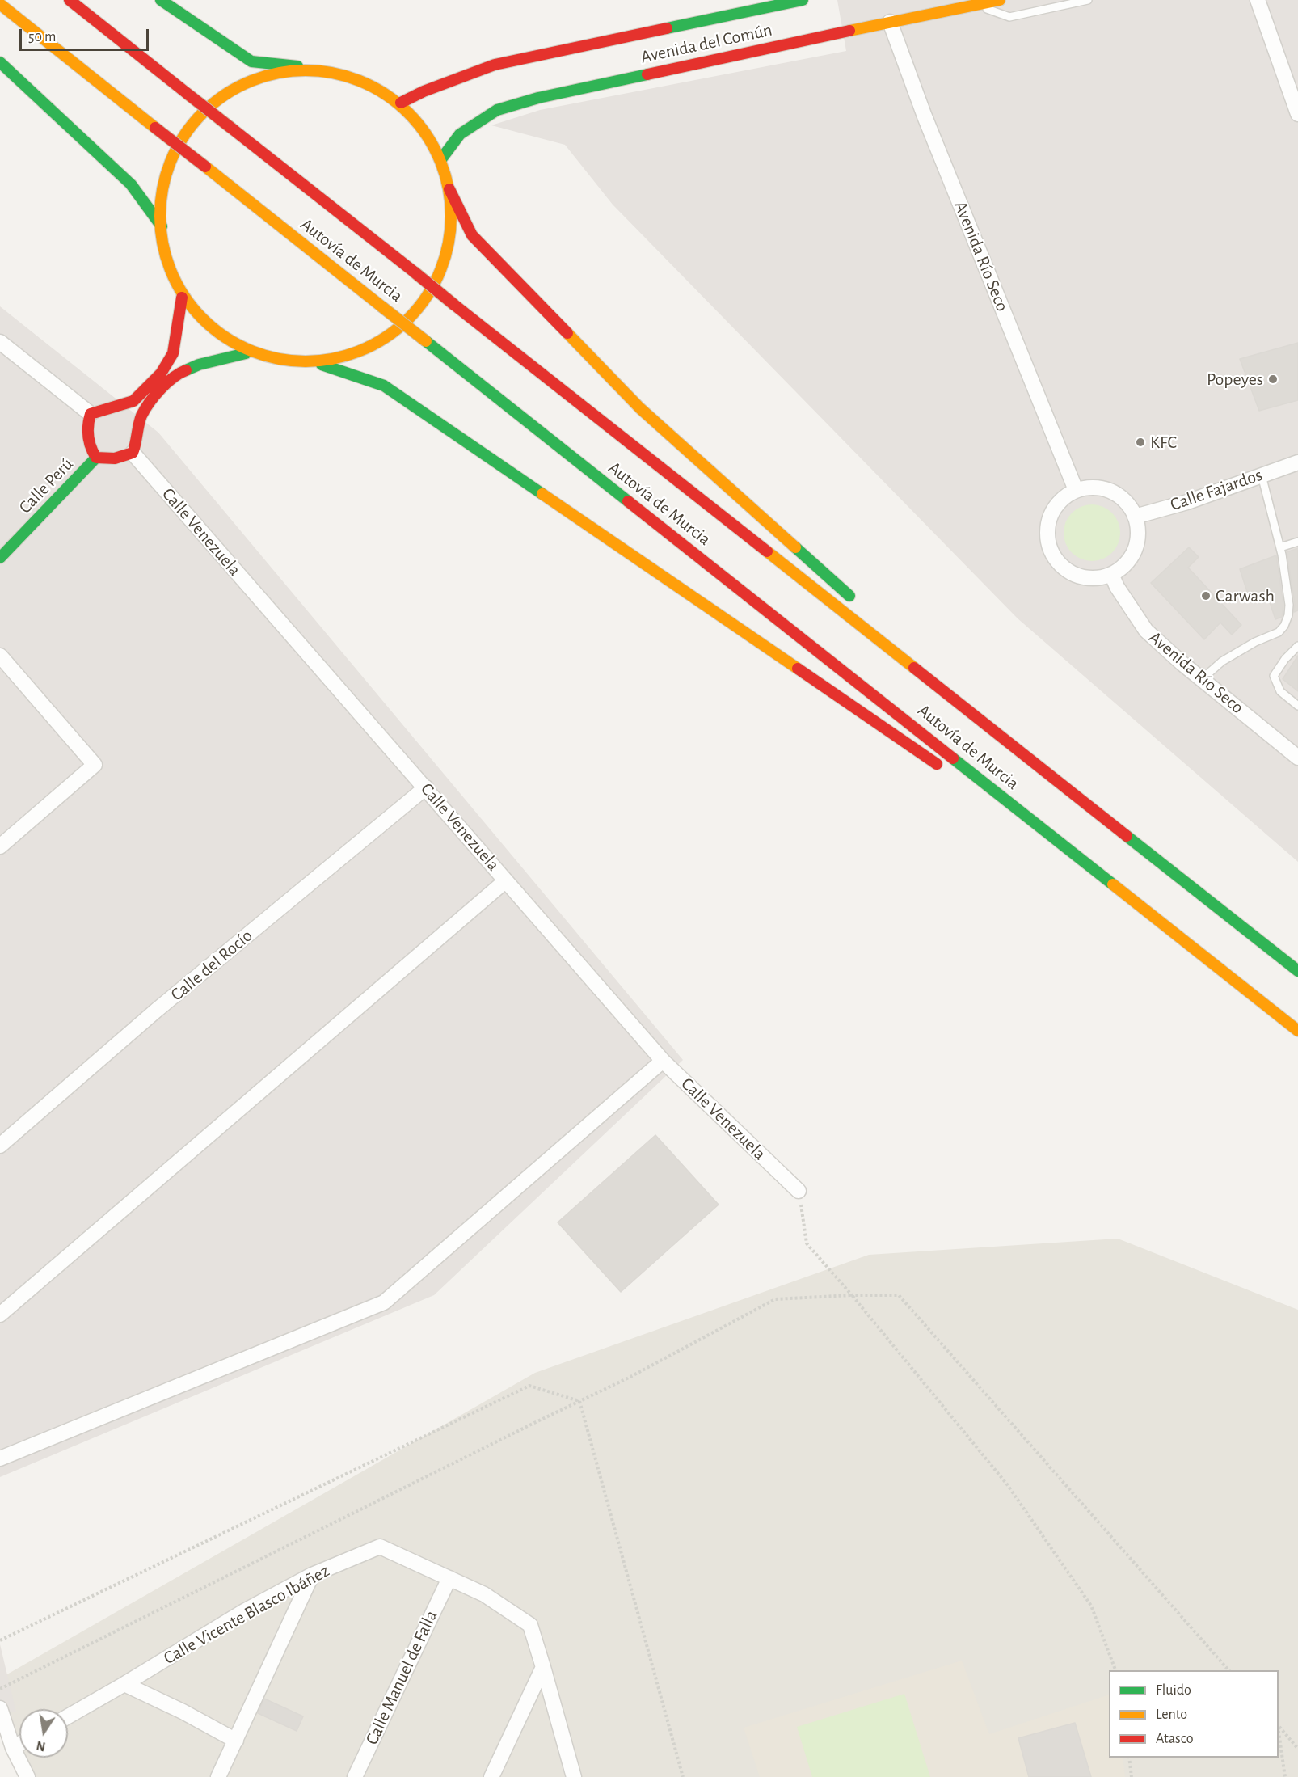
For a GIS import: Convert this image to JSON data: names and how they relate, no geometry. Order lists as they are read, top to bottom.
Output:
{
  "streets": {
    "main road": ["Avenida del Común", "Autovía de Murcia", "Calle Perú"],
    "street": [
      "Avenida Río Seco",
      "Calle Fajardos",
      "Calle Venezuela",
      "Calle del Rocío",
      "Calle Vicente Blasco Ibáñez",
      "Calle Manuel de Falla"
    ]
  },
  "crossings": [
    ["Avenida del Común", "Avenida Río Seco"],
    ["Avenida Río Seco", "Calle Fajardos"],
    ["Calle Perú", "Calle Venezuela"],
    ["Calle Venezuela", "Calle del Rocío"],
    ["Calle Vicente Blasco Ibáñez", "Calle Manuel de Falla"]
  ],
  "places": ["Popeyes", "KFC", "Carwash"],
  "legend": ["Fluido", "Lento", "Atasco"],
  "scale_bar": "50 m",
  "north": "bottom"
}
